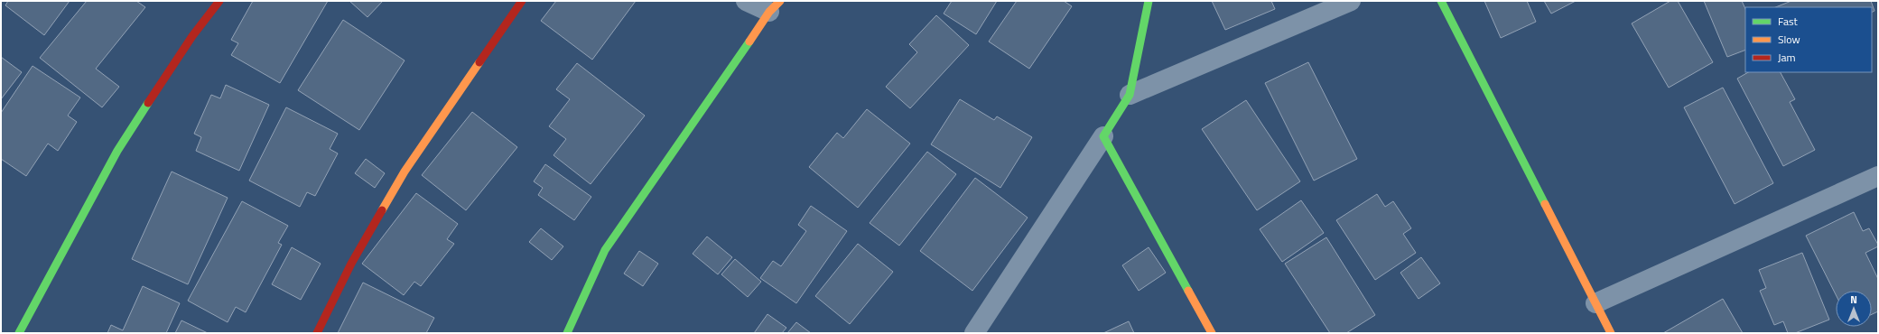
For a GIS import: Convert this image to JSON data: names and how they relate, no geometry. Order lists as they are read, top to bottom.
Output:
{
  "legend": ["Fast", "Slow", "Jam"],
  "north": "top"
}
